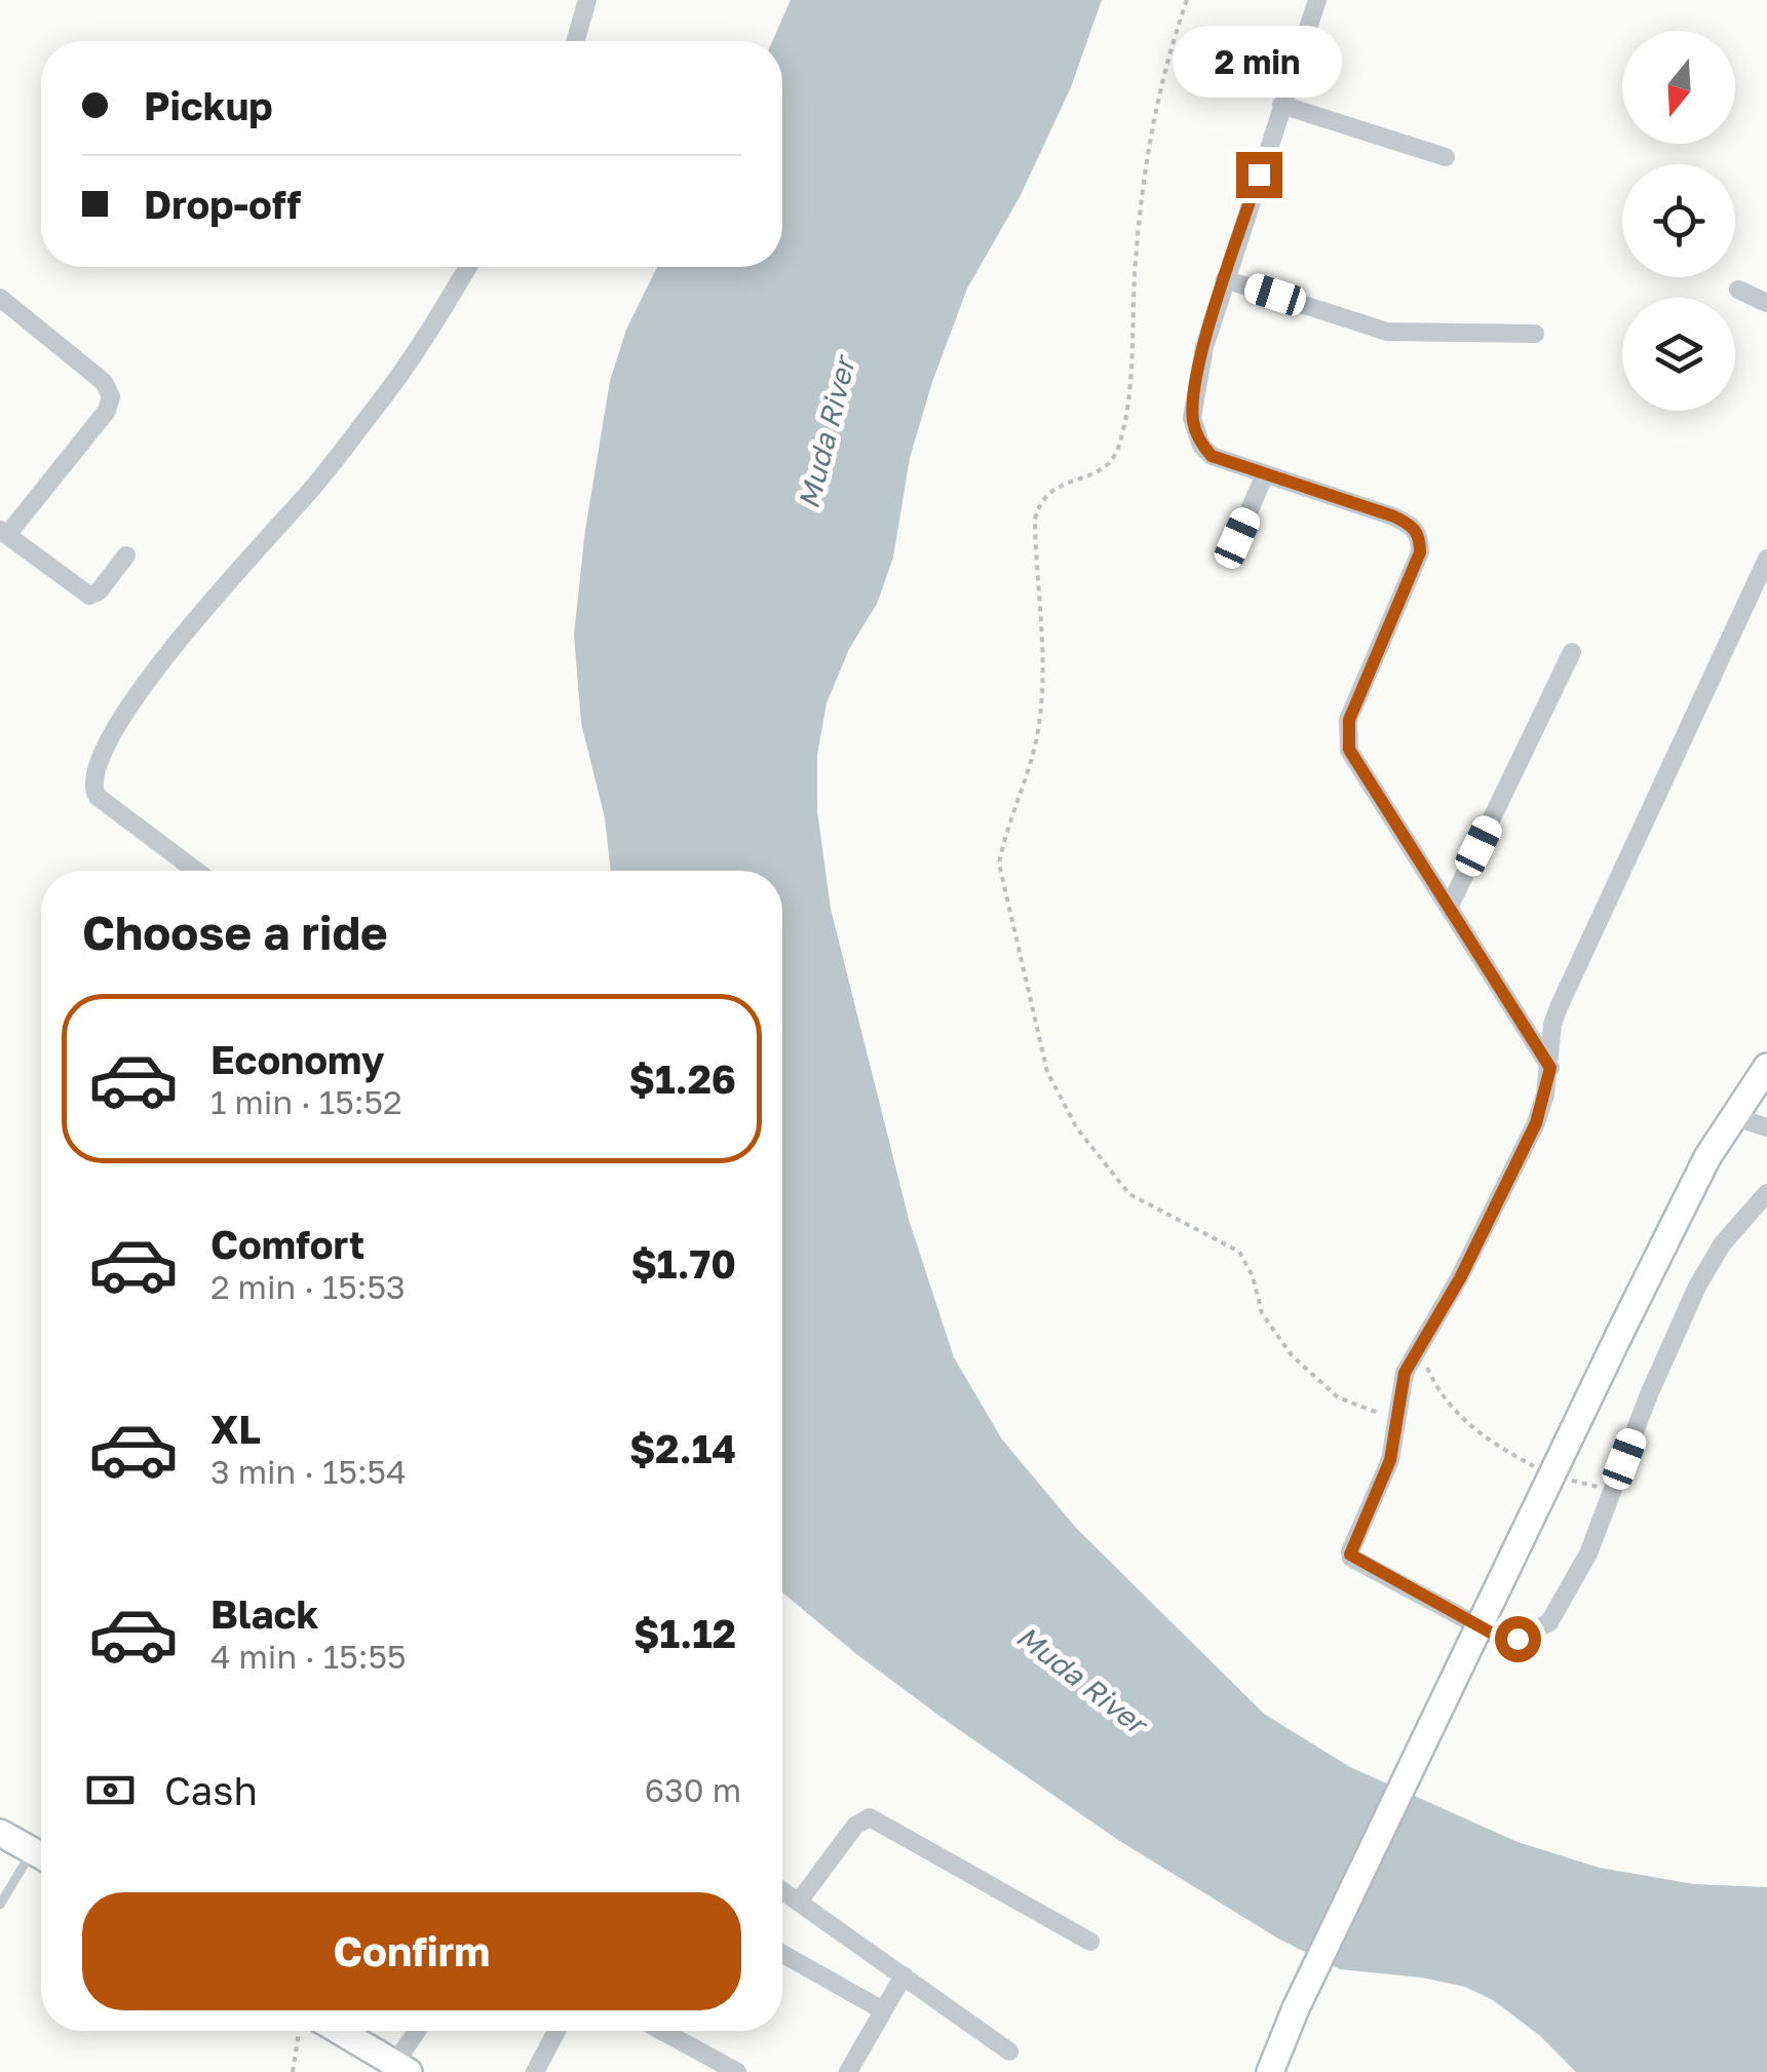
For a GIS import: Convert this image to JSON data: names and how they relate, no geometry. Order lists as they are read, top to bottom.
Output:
{
  "water": ["Muda River"],
  "north": "bottom",
  "page": {
    "bubble": "2 min",
    "banner": ["Pickup", "Drop-off"],
    "heading": "Choose a ride",
    "list": [
      {
        "name": "Economy",
        "note": "1 min · 15:52",
        "value": "$1.26"
      },
      {
        "name": "Comfort",
        "note": "2 min · 15:53",
        "value": "$1.70"
      },
      {
        "name": "XL",
        "note": "3 min · 15:54",
        "value": "$2.14"
      },
      {
        "name": "Black",
        "note": "4 min · 15:55",
        "value": "$1.12"
      }
    ],
    "pay": ["Cash", "630 m"],
    "buttons": "Confirm"
  }
}
